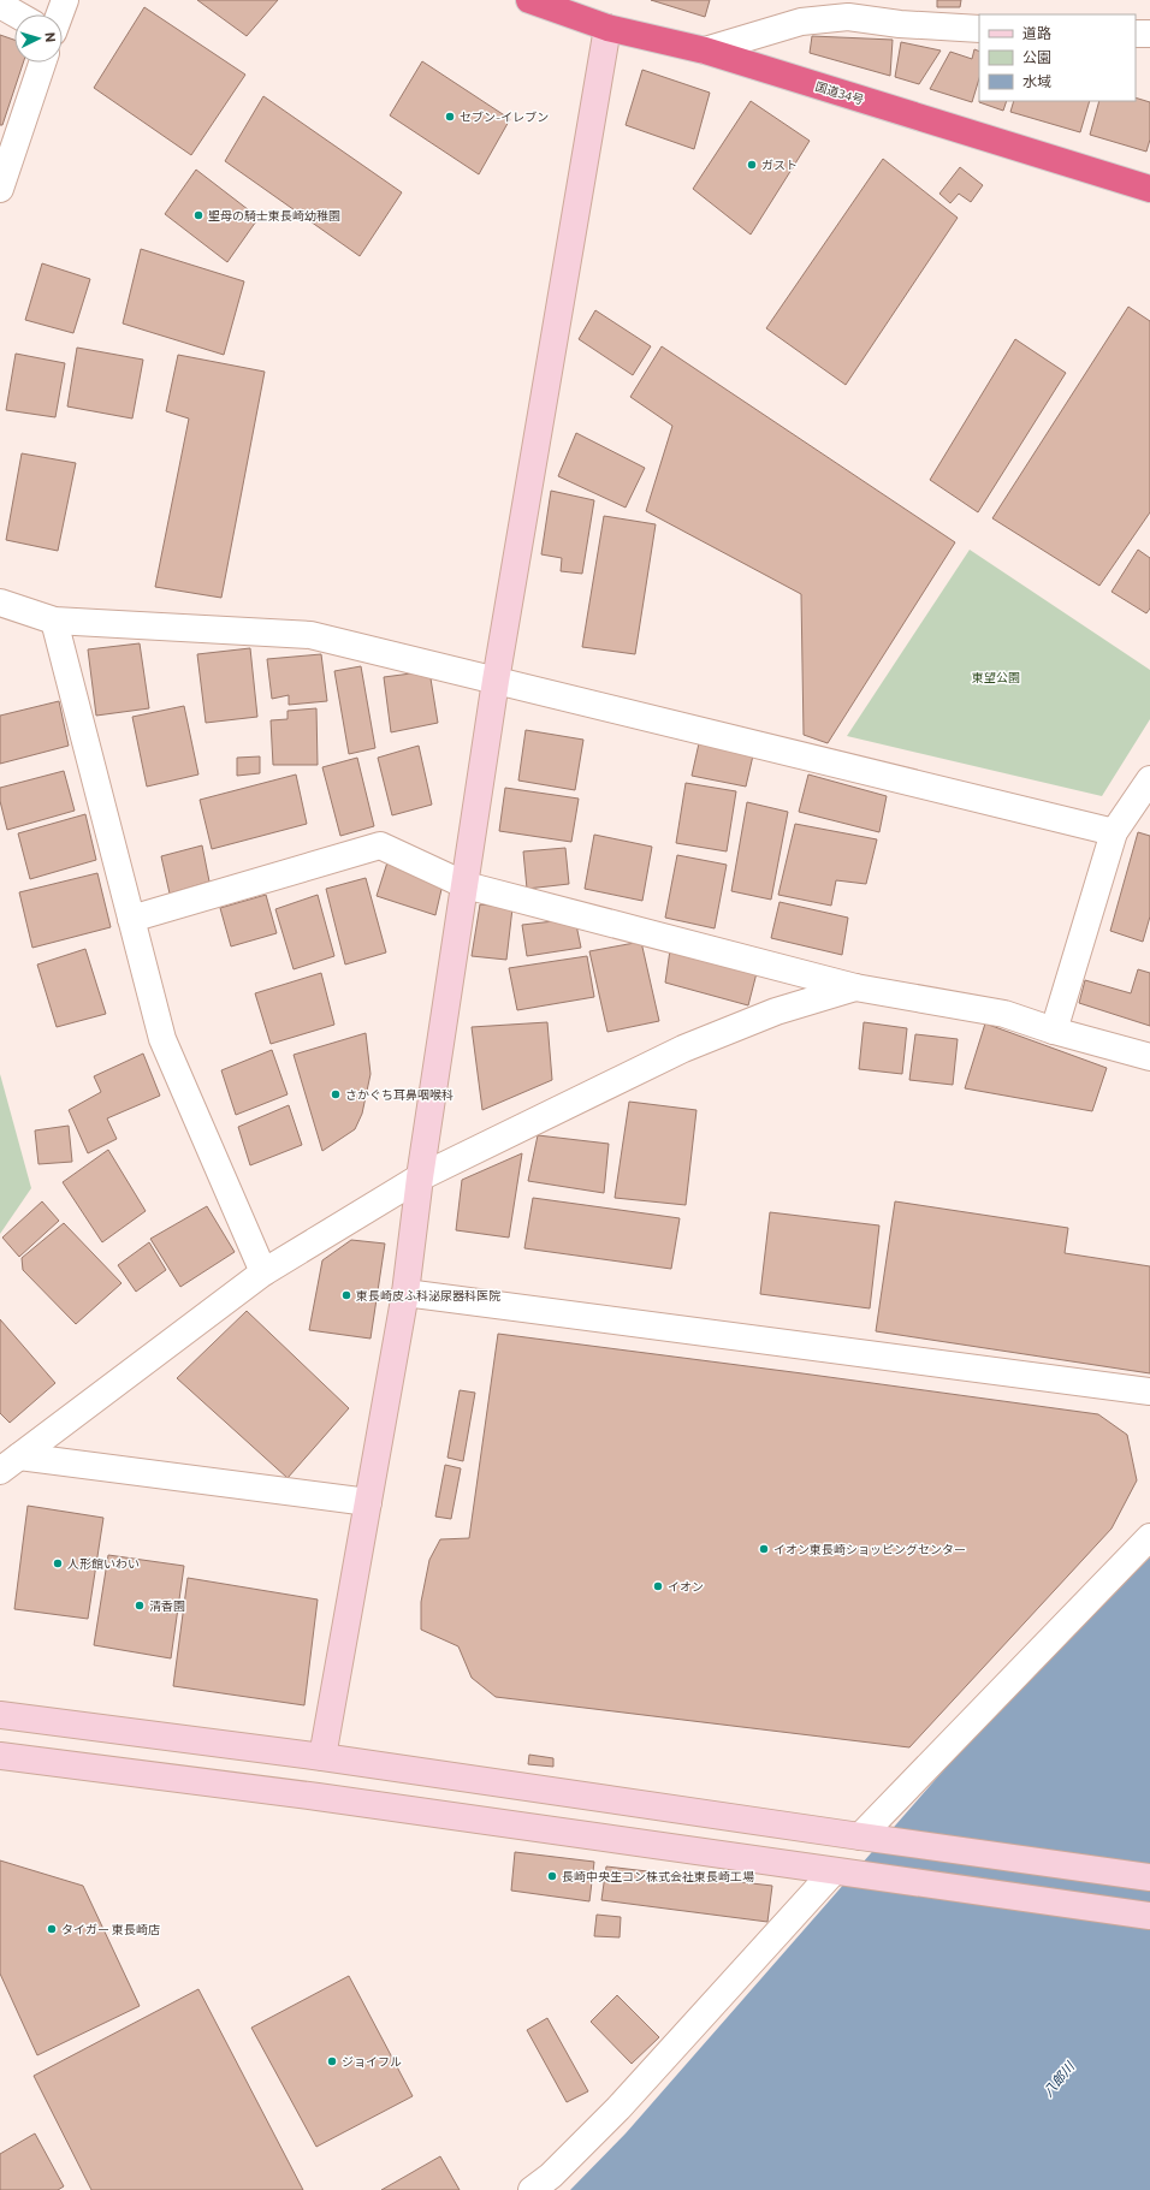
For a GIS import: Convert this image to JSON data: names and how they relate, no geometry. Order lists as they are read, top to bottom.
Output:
{
  "streets": {
    "highway": ["国道34号"]
  },
  "water": ["八郎川"],
  "parks": ["東望公園"],
  "places": [
    "セブン-イレブン",
    "ガスト",
    "聖母の騎士東長崎幼稚園",
    "さかぐち耳鼻咽喉科",
    "東長崎皮ふ科泌尿器科医院",
    "イオン東長崎ショッピングセンター",
    "人形館いわい",
    "イオン",
    "清香園",
    "長崎中央生コン株式会社東長崎工場",
    "タイガー 東長崎店",
    "ジョイフル"
  ],
  "legend": ["道路", "公園", "水域"],
  "north": "right"
}
